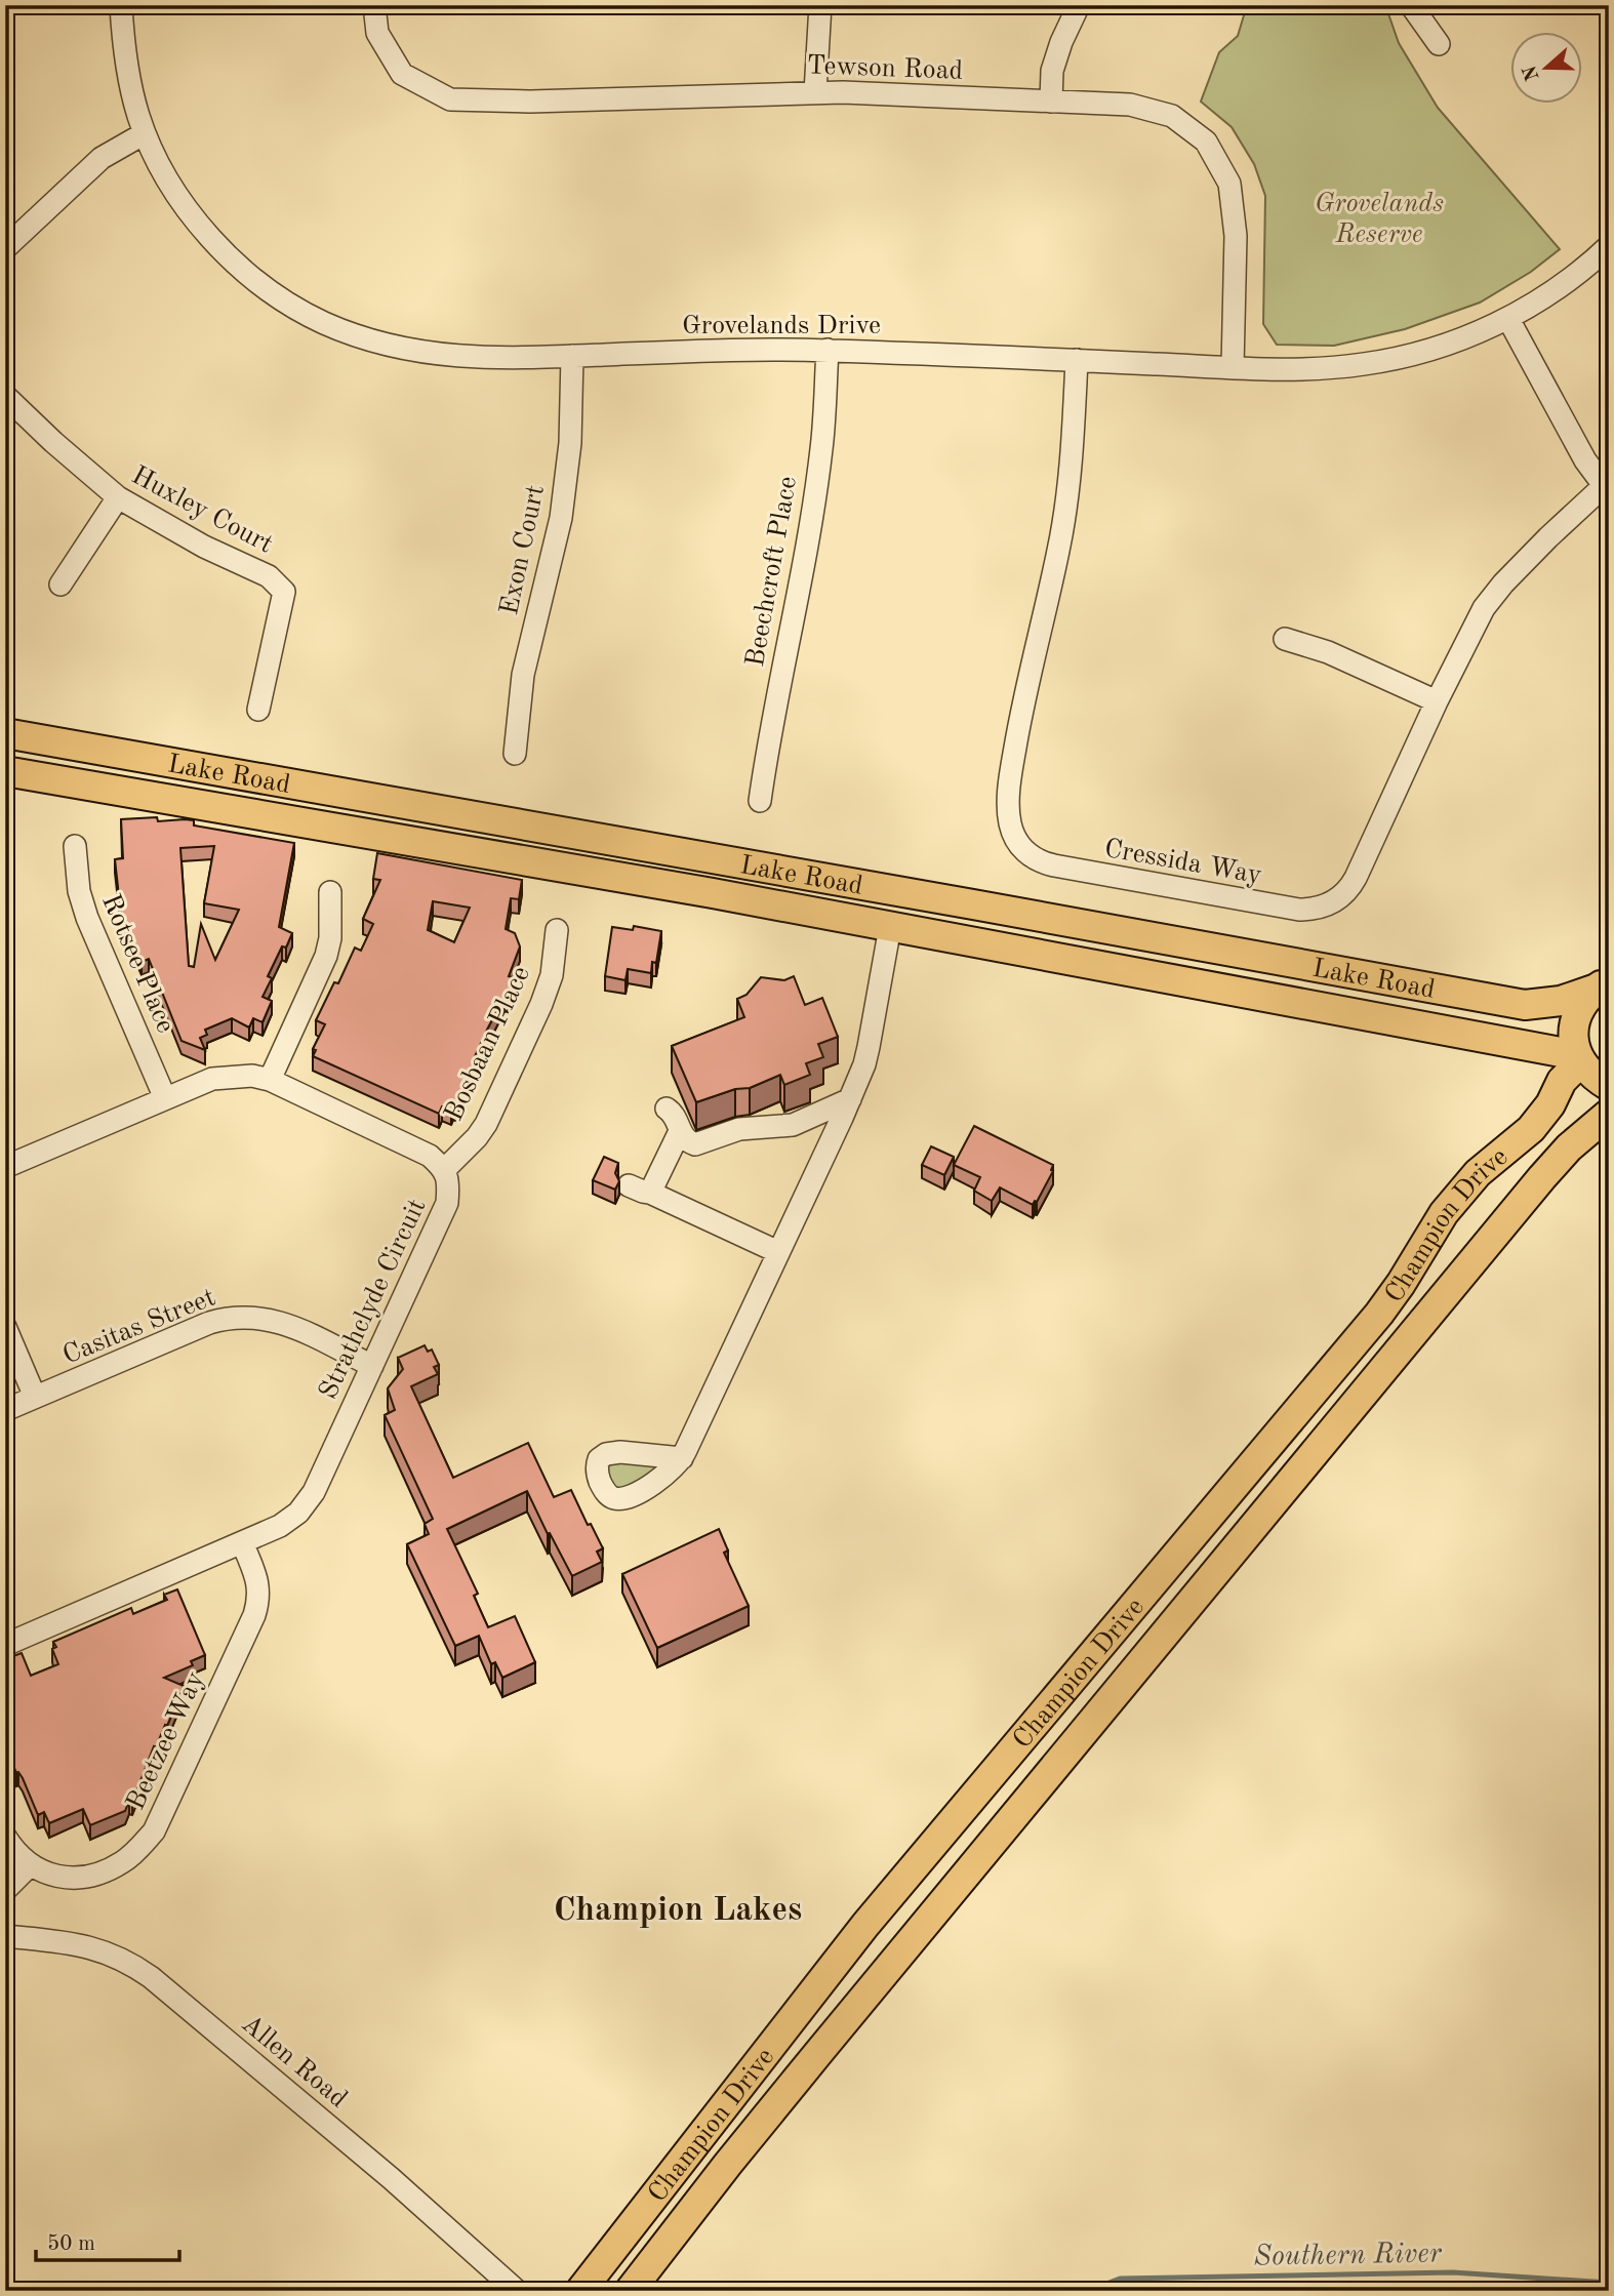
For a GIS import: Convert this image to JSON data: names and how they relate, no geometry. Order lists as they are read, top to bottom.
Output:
{
  "streets": {
    "main road": ["Lake Road", "Champion Drive"],
    "street": [
      "Tewson Road",
      "Grovelands Drive",
      "Huxley Court",
      "Exon Court",
      "Beechcroft Place",
      "Cressida Way",
      "Rotsee Place",
      "Bosbaan Place",
      "Strathclyde Circuit",
      "Casitas Street",
      "Beetzee Way",
      "Allen Road"
    ]
  },
  "crossings": [
    ["Tewson Road", "Grovelands Drive"],
    ["Grovelands Drive", "Exon Court"],
    ["Grovelands Drive", "Beechcroft Place"],
    ["Grovelands Drive", "Cressida Way"],
    ["Lake Road", "Champion Drive"],
    ["Rotsee Place", "Strathclyde Circuit"],
    ["Bosbaan Place", "Strathclyde Circuit"],
    ["Strathclyde Circuit", "Casitas Street"],
    ["Strathclyde Circuit", "Beetzee Way"]
  ],
  "districts": ["Champion Lakes"],
  "water": ["Southern River"],
  "parks": ["Grovelands Reserve"],
  "scale_bar": "50 m",
  "north": "left"
}
